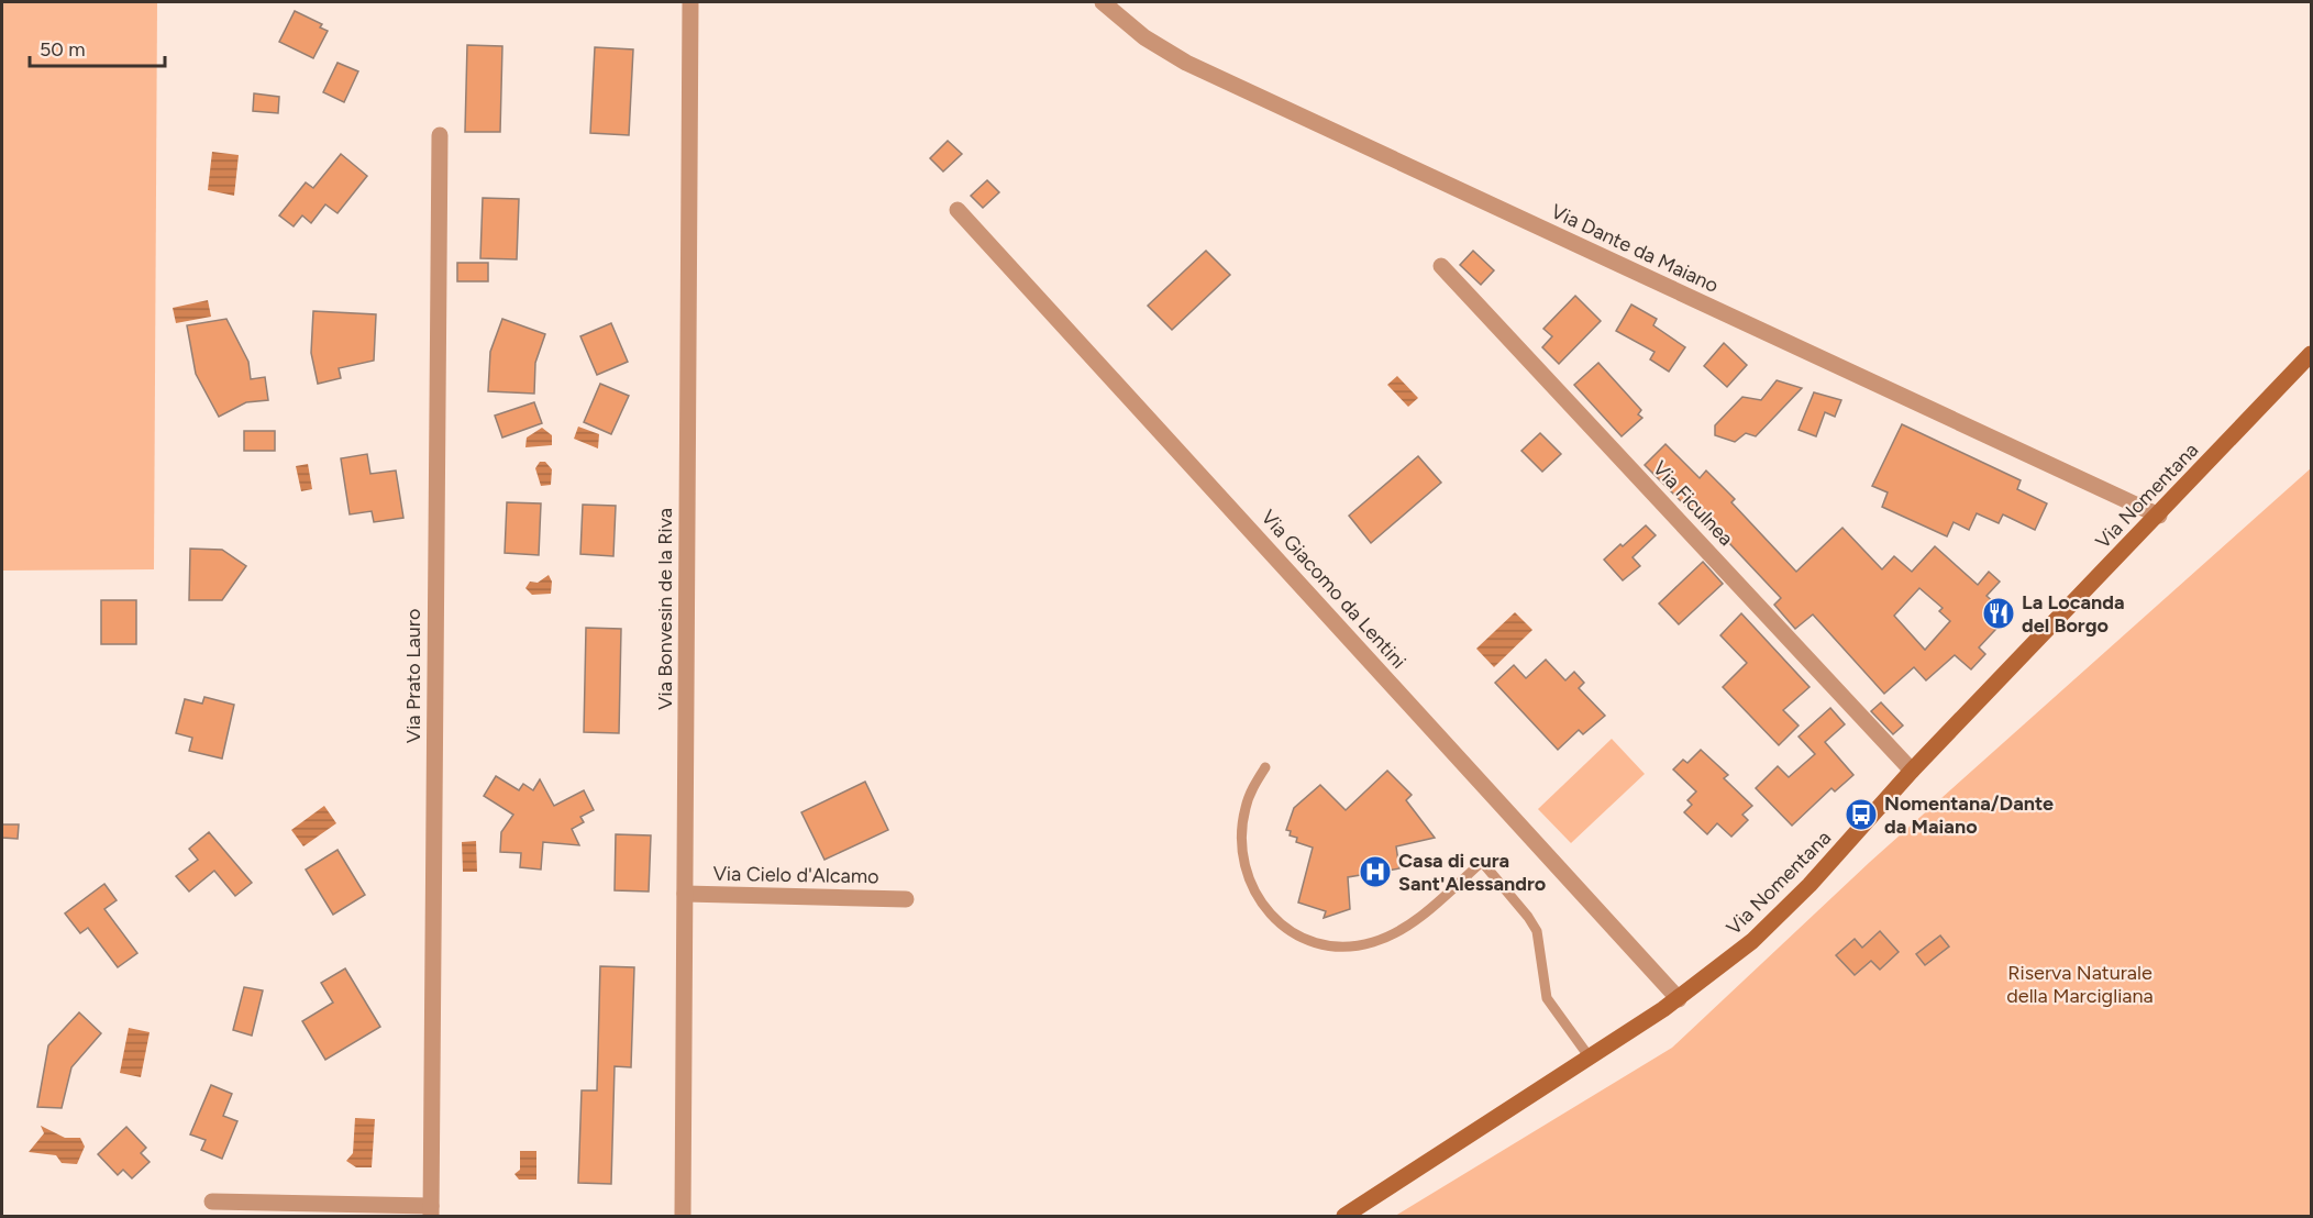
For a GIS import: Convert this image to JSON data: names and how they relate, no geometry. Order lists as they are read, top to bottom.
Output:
{
  "streets": {
    "main road": ["Via Nomentana"],
    "street": [
      "Via Dante da Maiano",
      "Via Ficulnea",
      "Via Giacomo da Lentini",
      "Via Bonvesin de la Riva",
      "Via Prato Lauro",
      "Via Cielo d'Alcamo"
    ]
  },
  "crossings": [
    ["Via Dante da Maiano", "Via Nomentana"],
    ["Via Nomentana", "Via Ficulnea"],
    ["Via Nomentana", "Via Giacomo da Lentini"],
    ["Via Bonvesin de la Riva", "Via Cielo d'Alcamo"]
  ],
  "parks": ["Riserva Naturale della Marcigliana"],
  "places": {
    "restaurant": ["La Locanda del Borgo"],
    "bus stop": ["Nomentana/Dante da Maiano"],
    "hospital": ["Casa di cura Sant'Alessandro"]
  },
  "scale_bar": "50 m"
}
